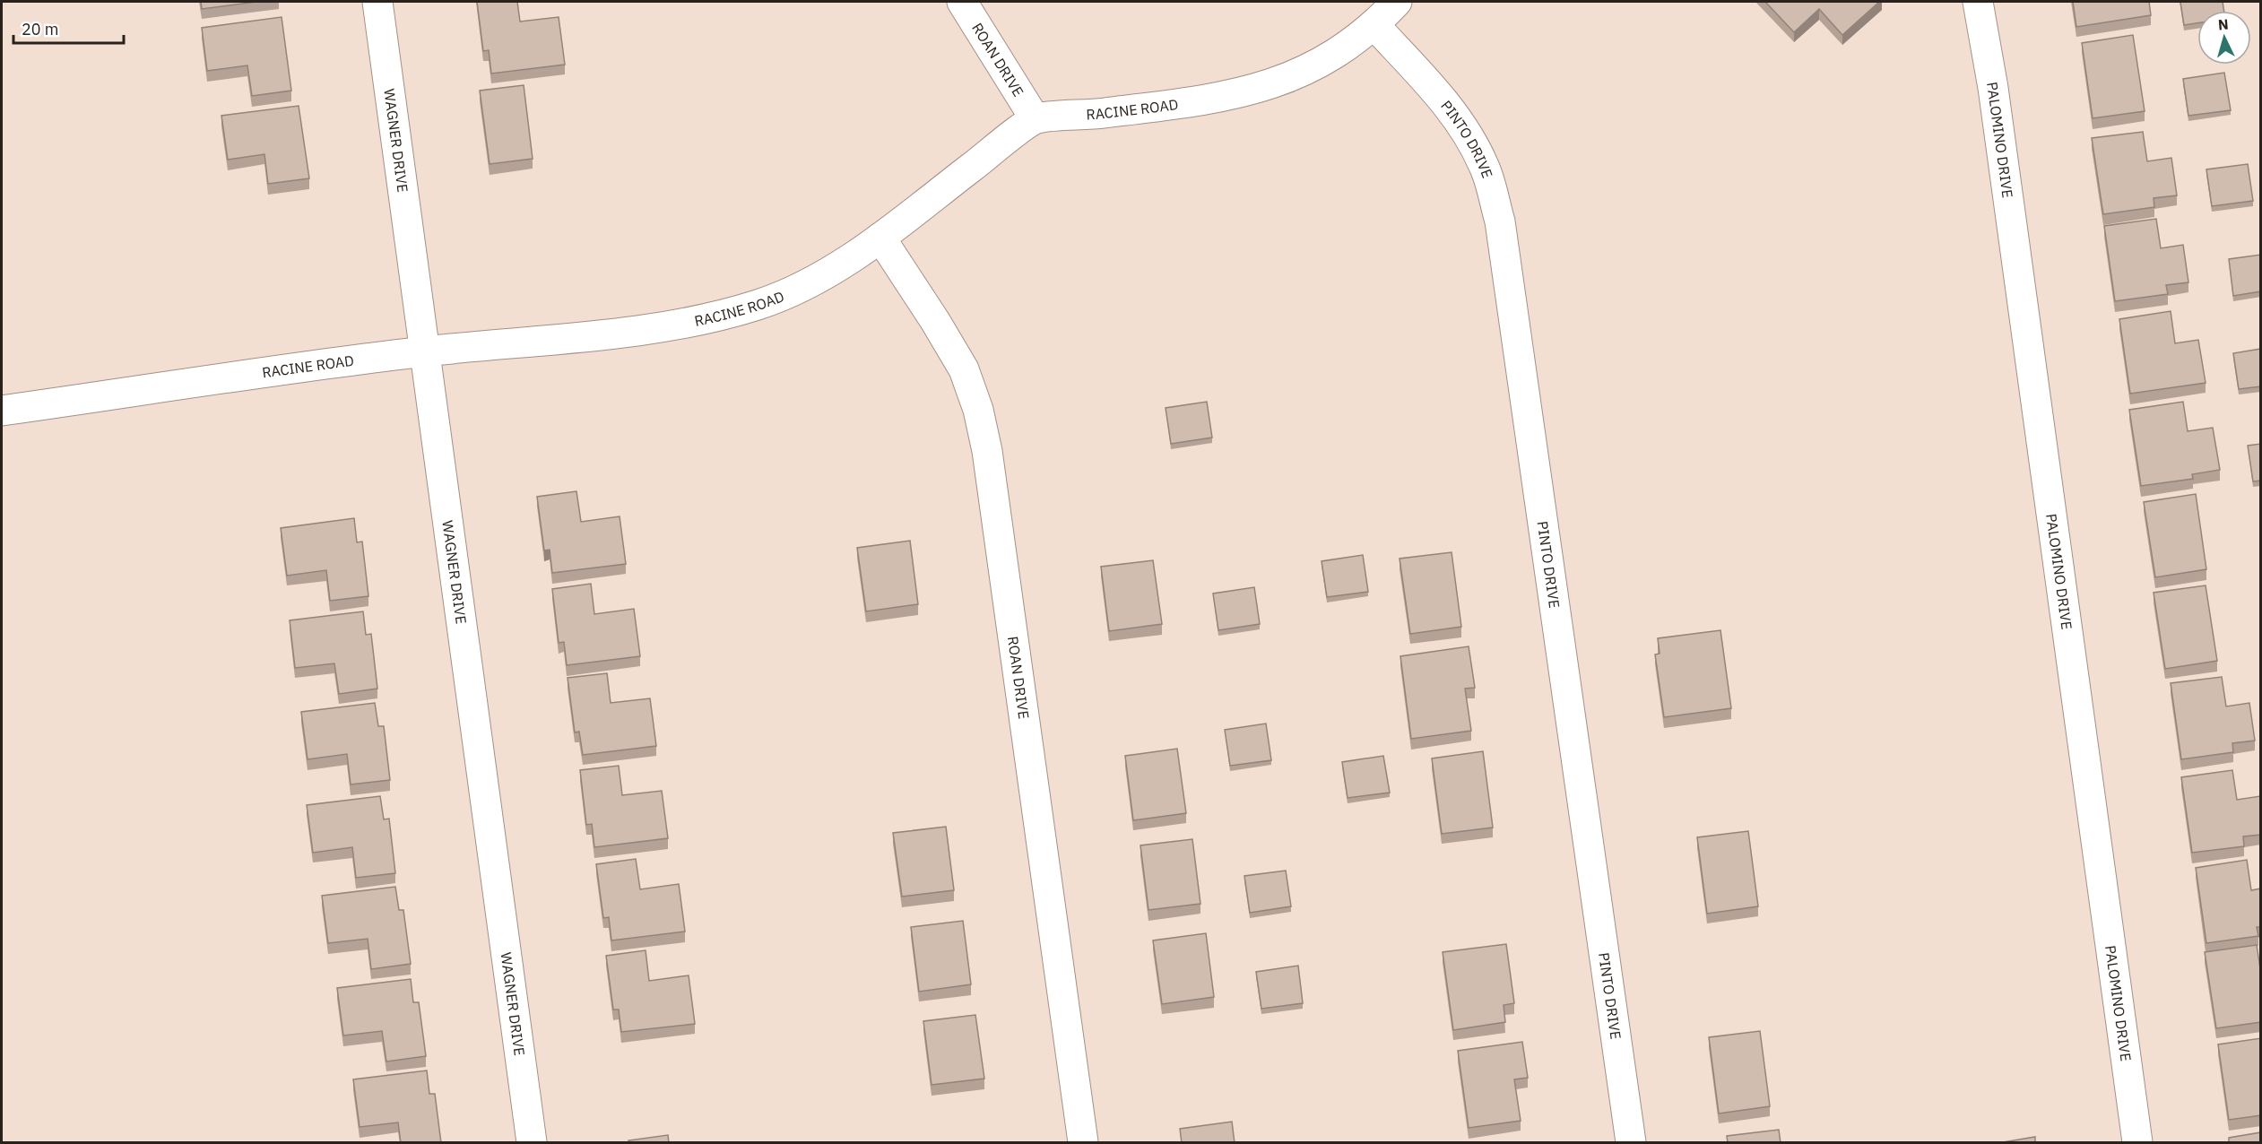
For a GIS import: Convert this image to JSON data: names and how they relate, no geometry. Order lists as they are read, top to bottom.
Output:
{
  "streets": {
    "street": [
      "ROAN DRIVE",
      "RACINE ROAD",
      "WAGNER DRIVE",
      "PALOMINO DRIVE",
      "PINTO DRIVE"
    ]
  },
  "crossings": [
    ["ROAN DRIVE", "RACINE ROAD"],
    ["RACINE ROAD", "WAGNER DRIVE"],
    ["RACINE ROAD", "PINTO DRIVE"]
  ],
  "scale_bar": "20 m",
  "north": "top"
}
